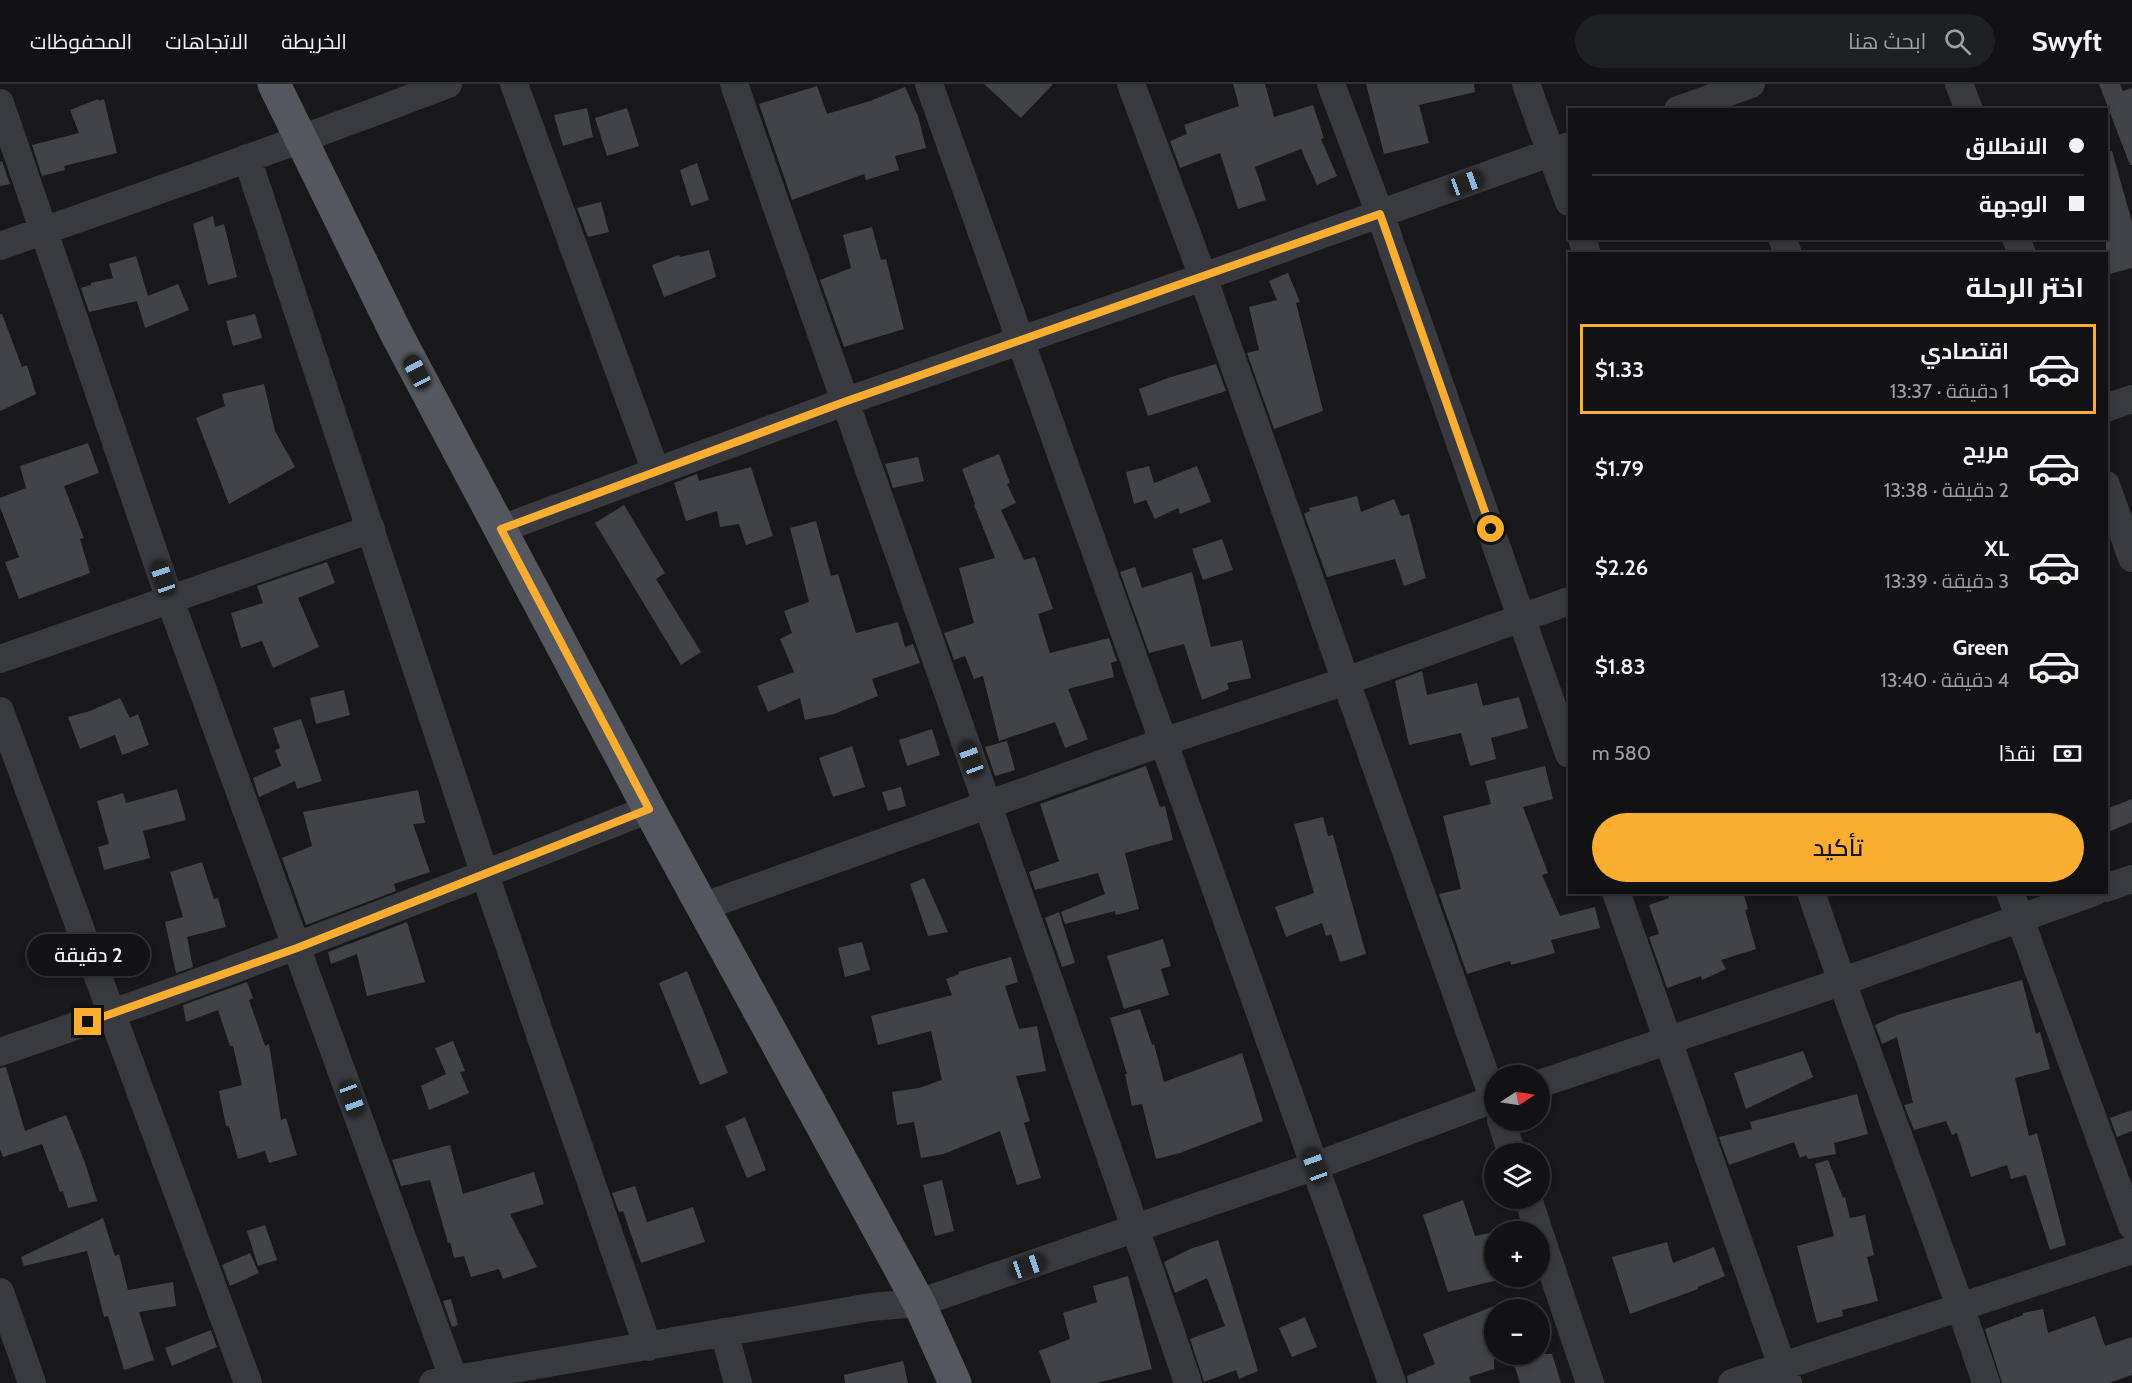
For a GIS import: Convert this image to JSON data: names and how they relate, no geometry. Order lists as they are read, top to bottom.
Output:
{
  "north": "right",
  "page": {
    "header": "Swyft",
    "search": "ابحث هنا",
    "nav": ["الخريطة", "الاتجاهات", "المحفوظات"],
    "banner": ["الانطلاق", "الوجهة"],
    "heading": "اختر الرحلة",
    "list": [
      {
        "name": "اقتصادي",
        "note": "1 دقيقة · 13:37",
        "value": "$1.33"
      },
      {
        "name": "مريح",
        "note": "2 دقيقة · 13:38",
        "value": "$1.79"
      },
      {
        "name": "XL",
        "note": "3 دقيقة · 13:39",
        "value": "$2.26"
      },
      {
        "name": "Green",
        "note": "4 دقيقة · 13:40",
        "value": "$1.83"
      }
    ],
    "pay": ["نقدًا", "580 m"],
    "buttons": "تأكيد",
    "bubble": "2 دقيقة",
    "map_buttons": ["+", "−"]
  }
}
